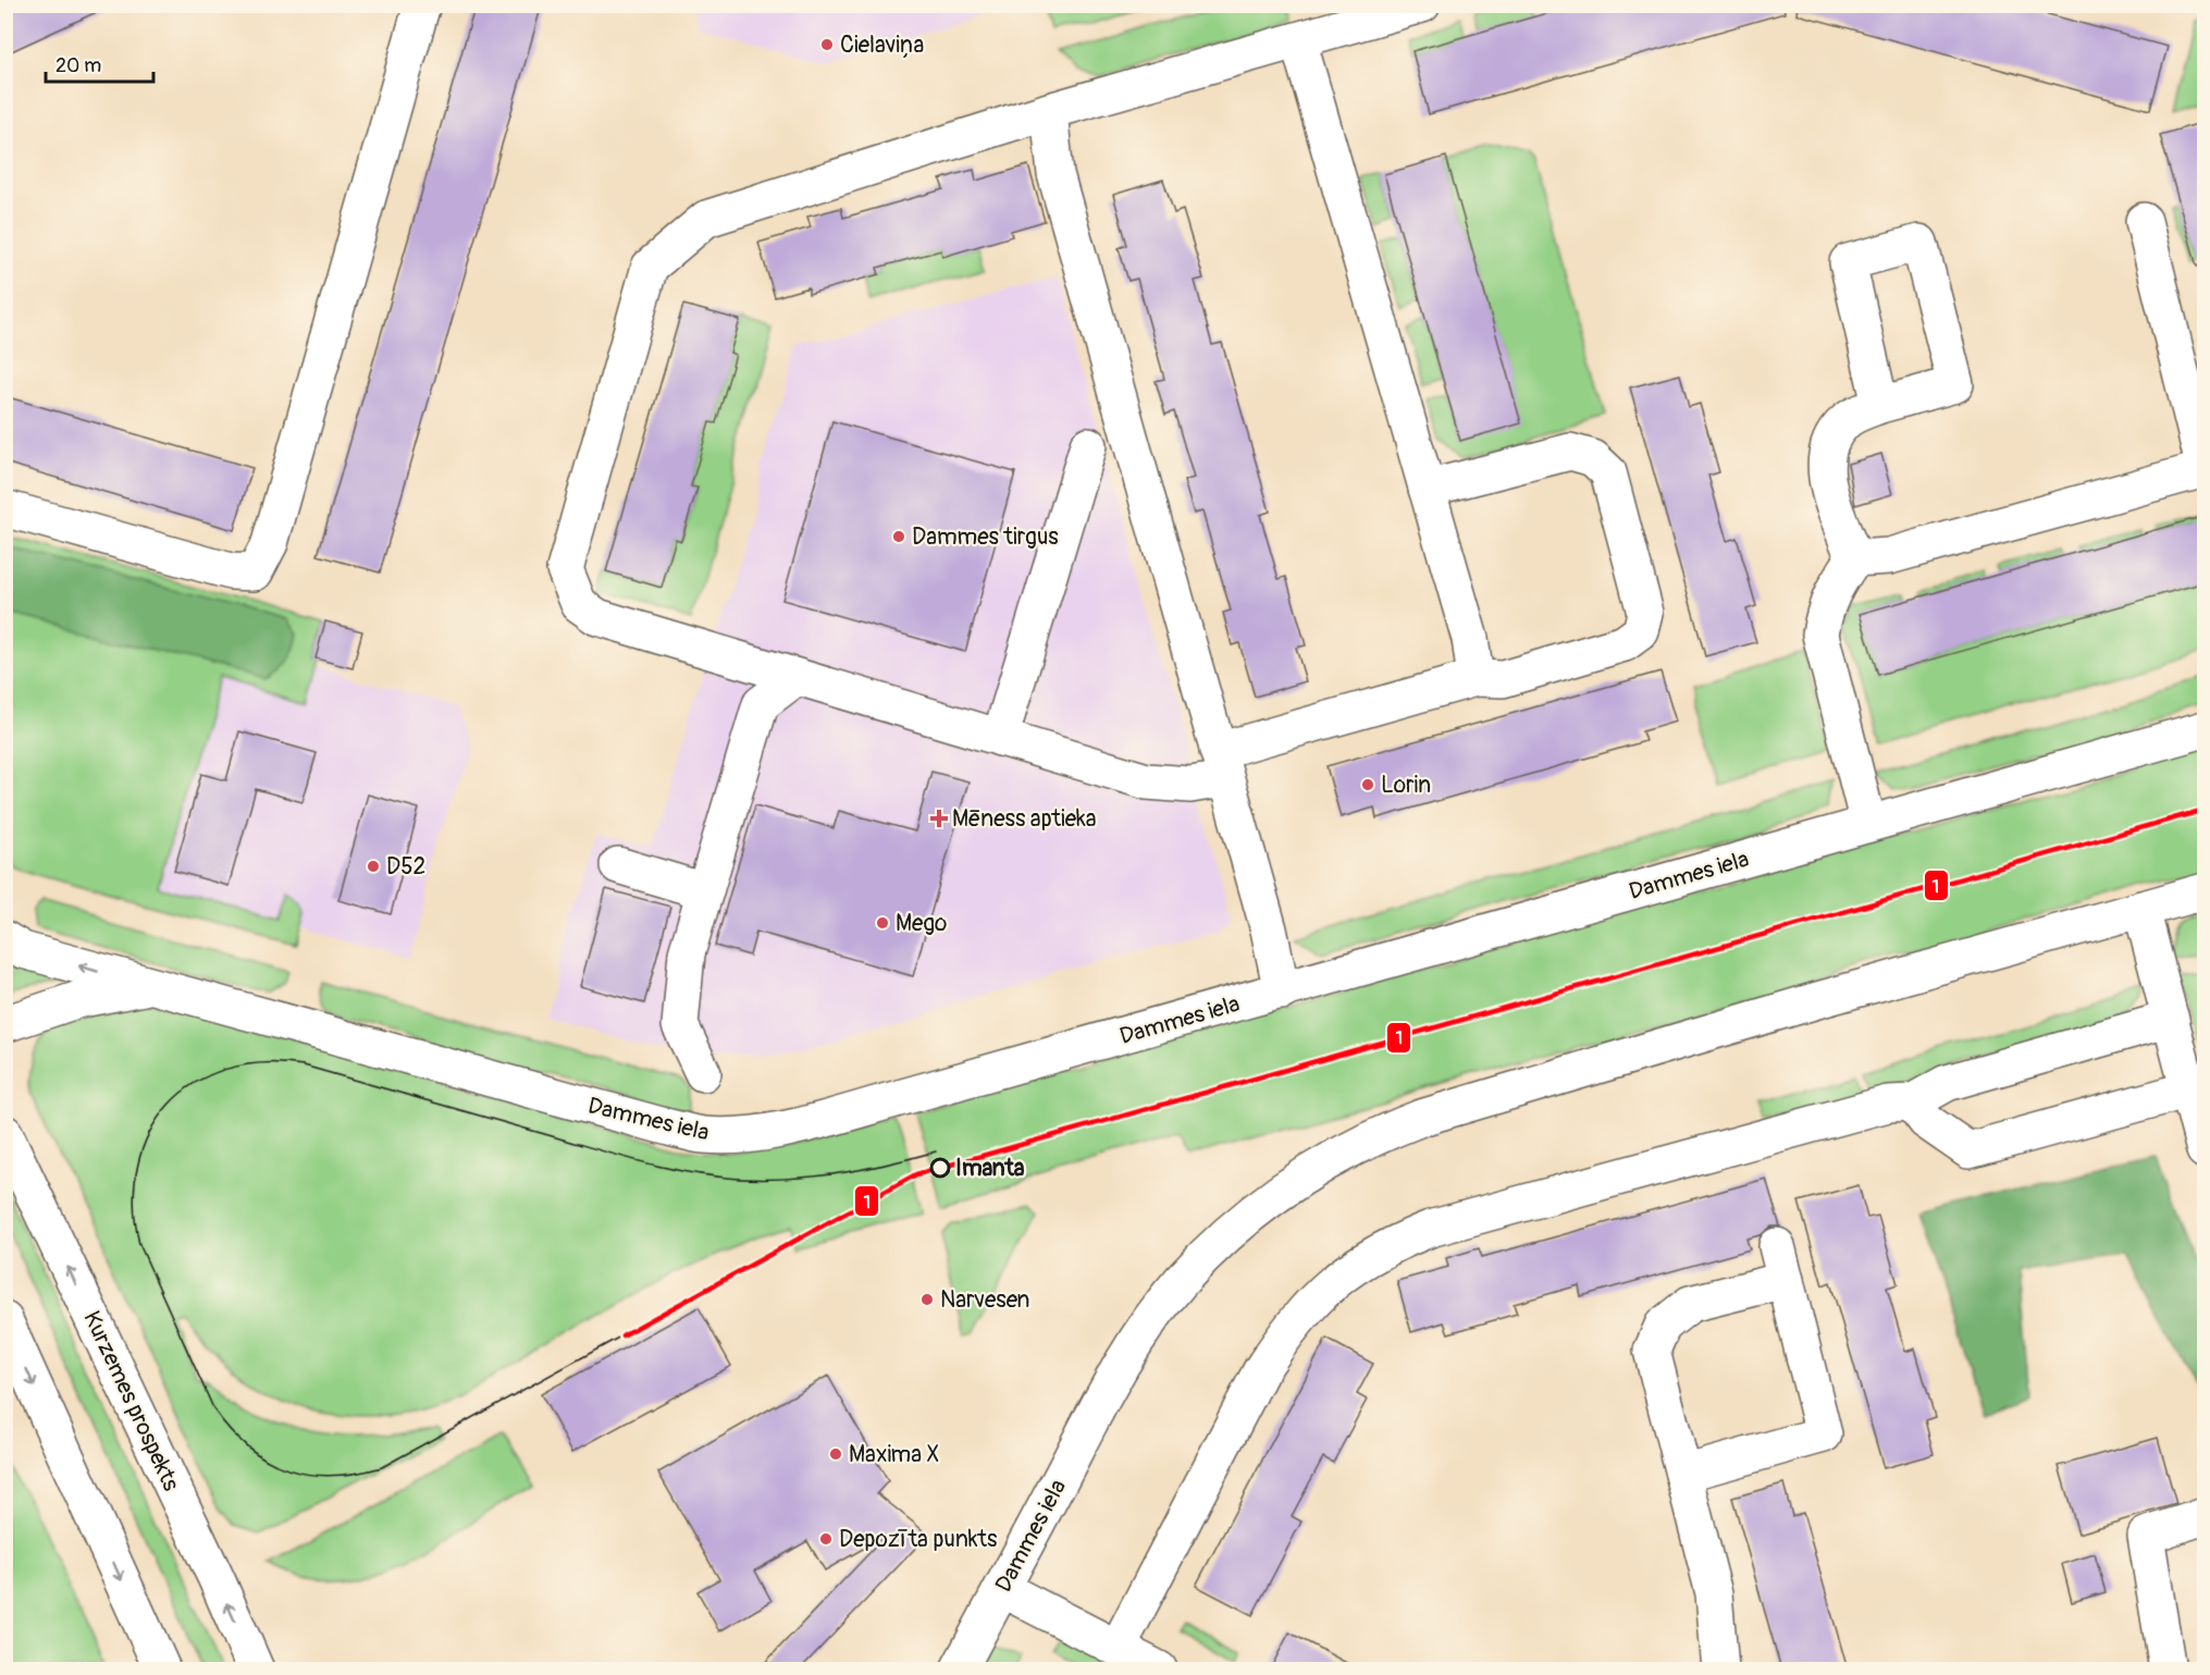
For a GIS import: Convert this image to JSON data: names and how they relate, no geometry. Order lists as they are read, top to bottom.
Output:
{
  "streets": {
    "street": ["Dammes iela", "Kurzemes prospekts"]
  },
  "places": {
    "other": [
      "Cielaviņa",
      "Dammes tirgus",
      "Lorin",
      "D52",
      "Mego",
      "Imanta",
      "Narvesen",
      "Maxima X",
      "Depozīta punkts"
    ],
    "health": ["Mēness aptieka"]
  },
  "lines": ["transit line 1"],
  "scale_bar": "20 m"
}
